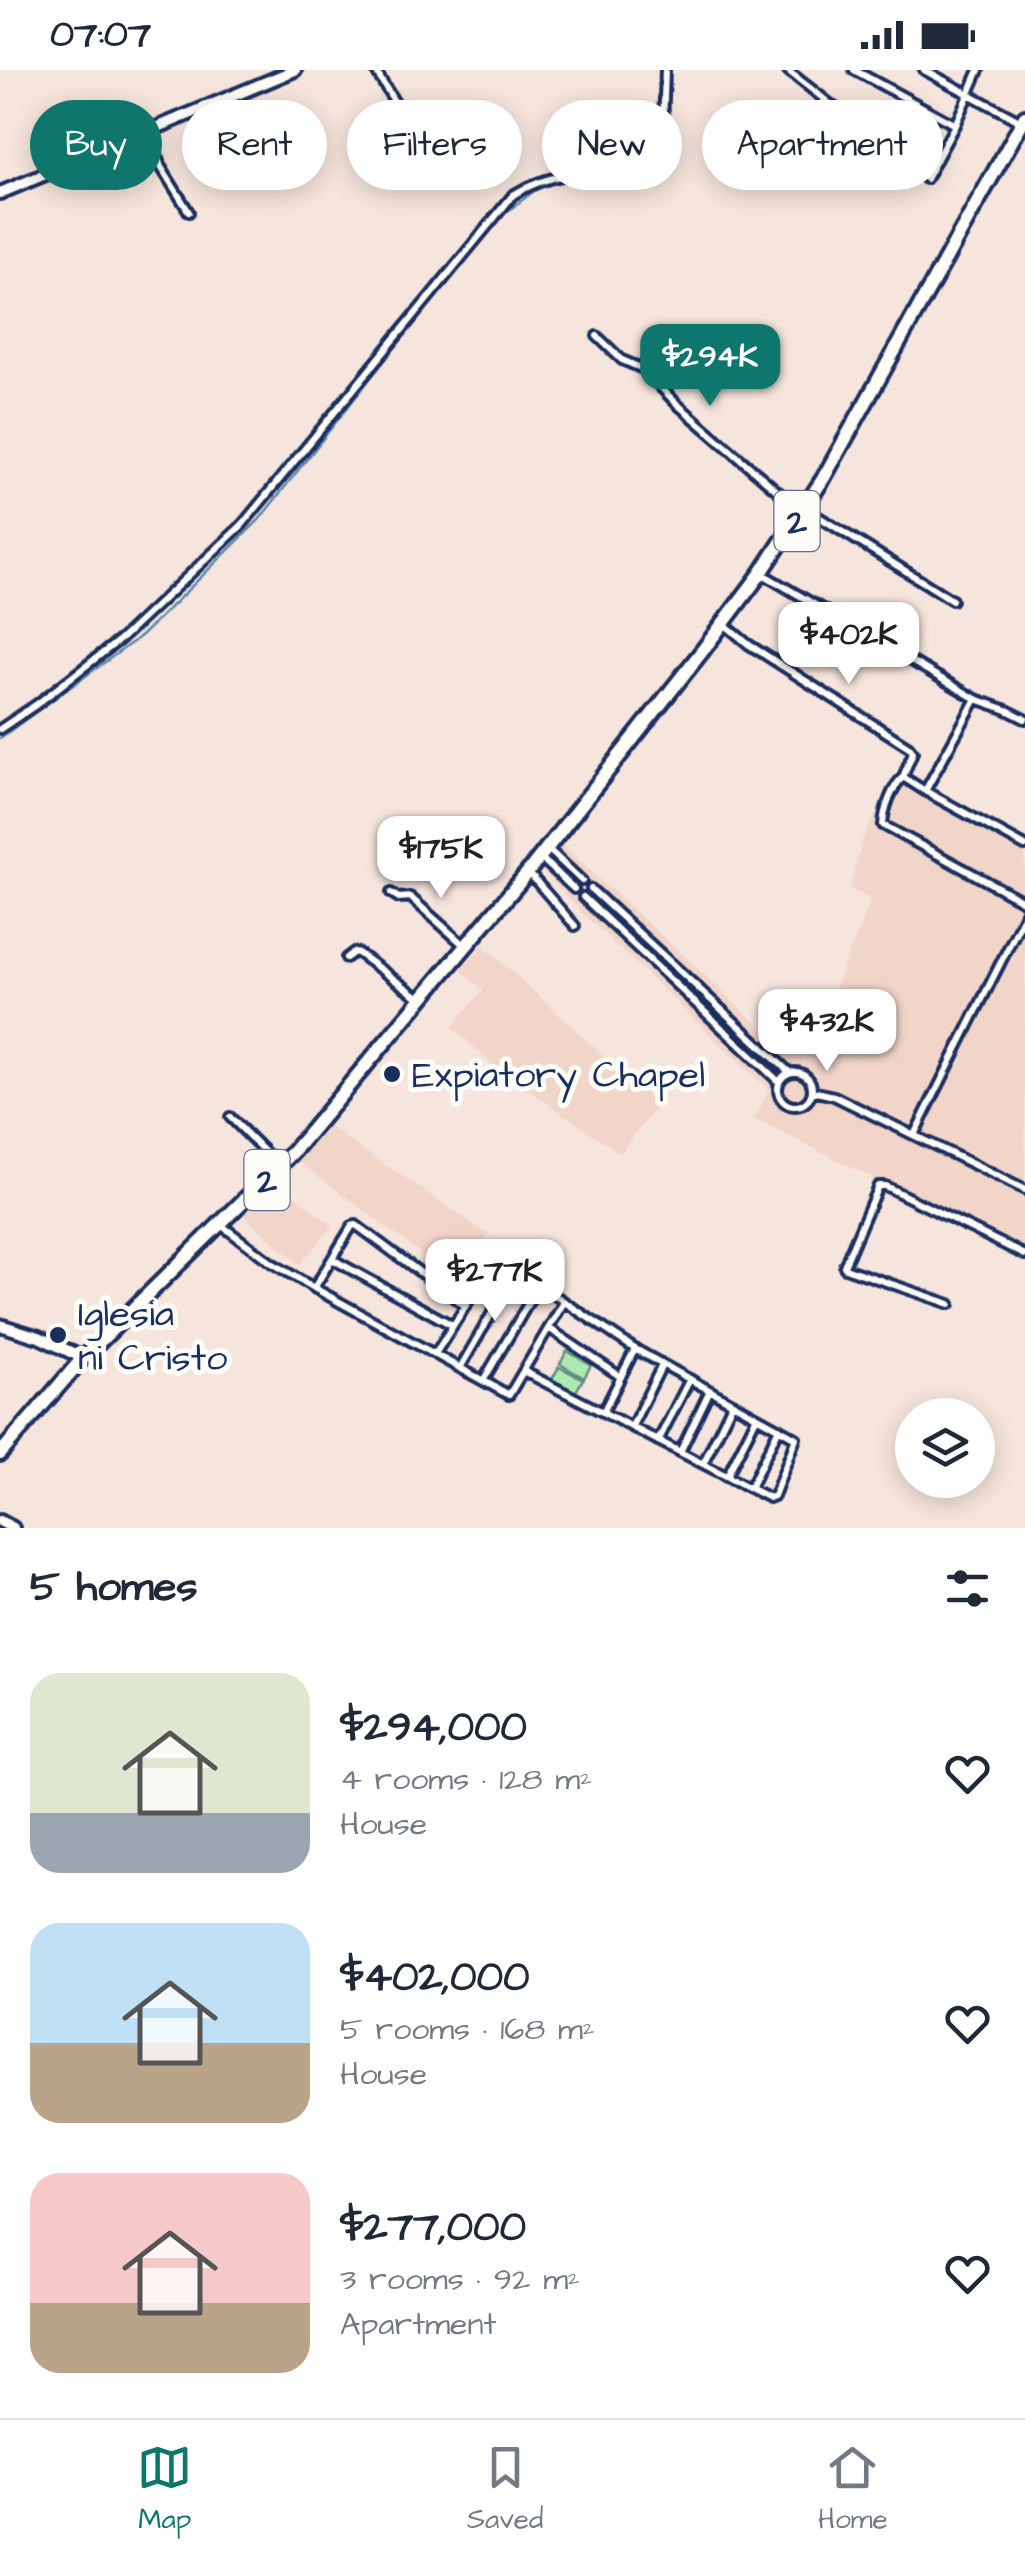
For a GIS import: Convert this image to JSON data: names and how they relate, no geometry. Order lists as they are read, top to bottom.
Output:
{
  "streets": {
    "highway": ["2"]
  },
  "places": ["Expiatory Chapel", "Iglesia ni Cristo"],
  "page": {
    "status": "07:07",
    "chip": [
      "Buy",
      "Rent",
      "Filters",
      "New",
      "Apartment"
    ],
    "price": [
      "$294K",
      "$402K",
      "$175K",
      "$432K",
      "$277K"
    ],
    "heading": "5 homes",
    "list": [
      {
        "name": "$294,000",
        "note": "4 rooms · 128 m² · House"
      },
      {
        "name": "$402,000",
        "note": "5 rooms · 168 m² · House"
      },
      {
        "name": "$277,000",
        "note": "3 rooms · 92 m² · Apartment"
      }
    ],
    "tabs": ["Map", "Saved", "Home"]
  }
}
